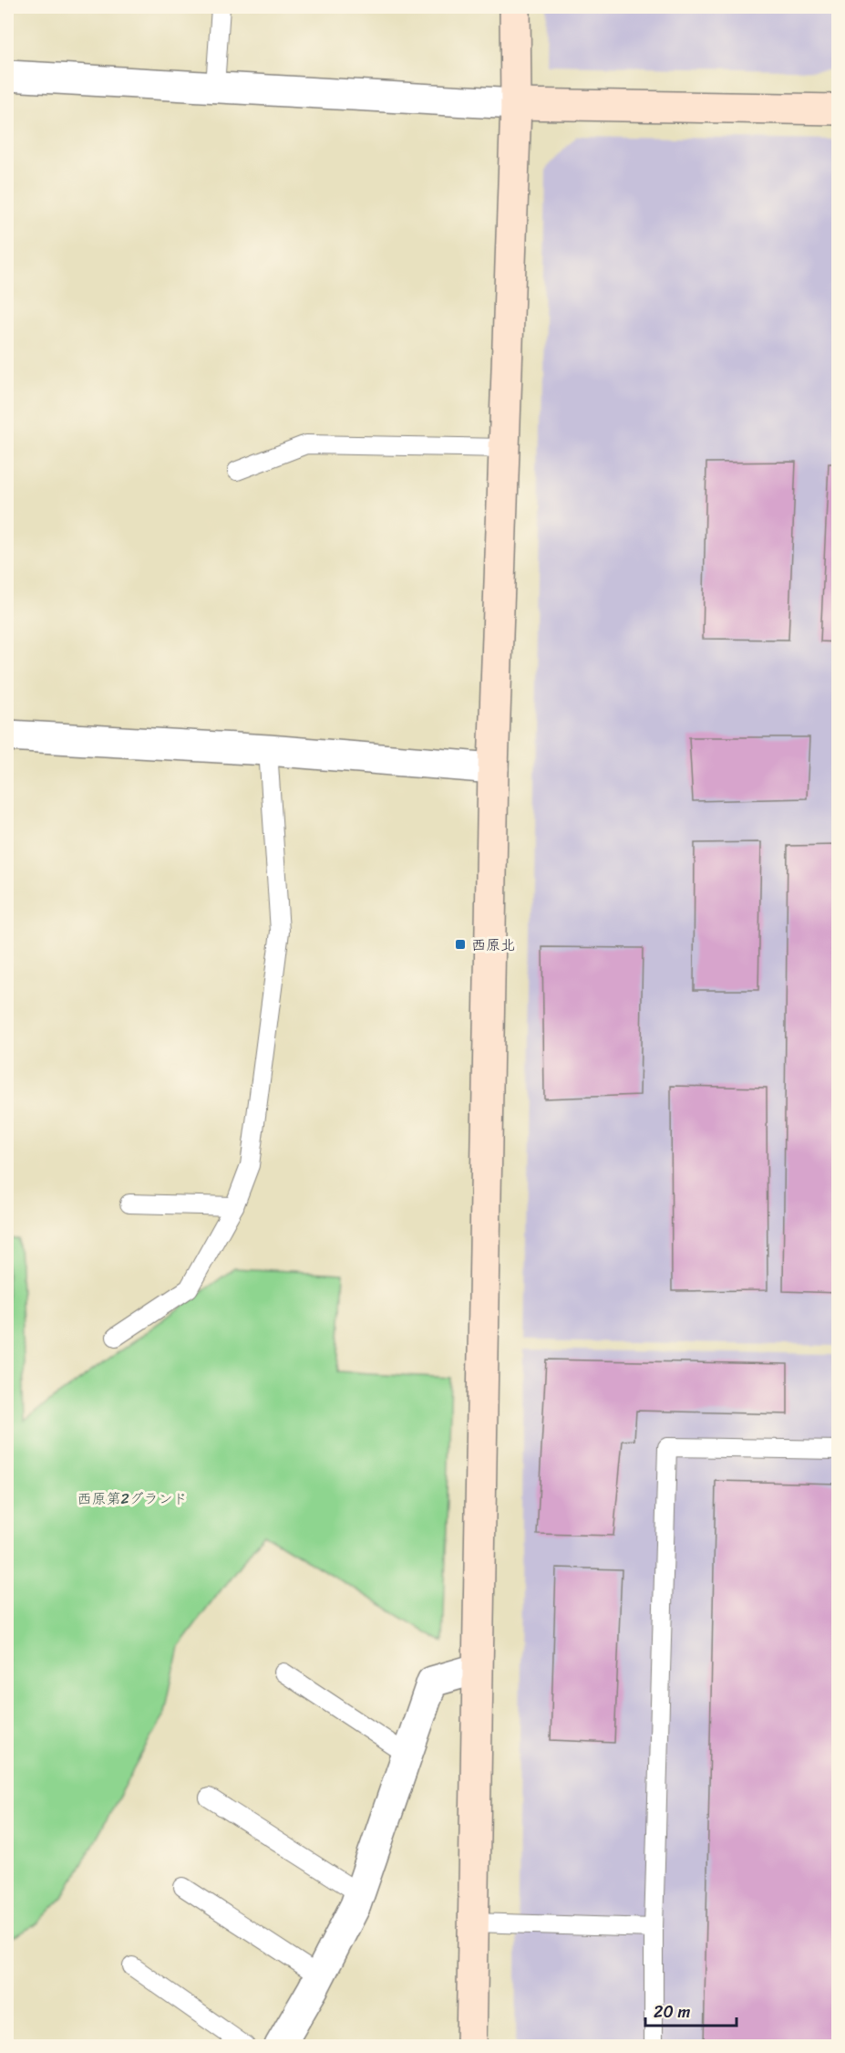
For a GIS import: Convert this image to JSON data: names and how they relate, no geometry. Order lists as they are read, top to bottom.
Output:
{
  "parks": ["西原第2グランド"],
  "places": {
    "transit": ["西原北"]
  },
  "scale_bar": "20 m"
}
